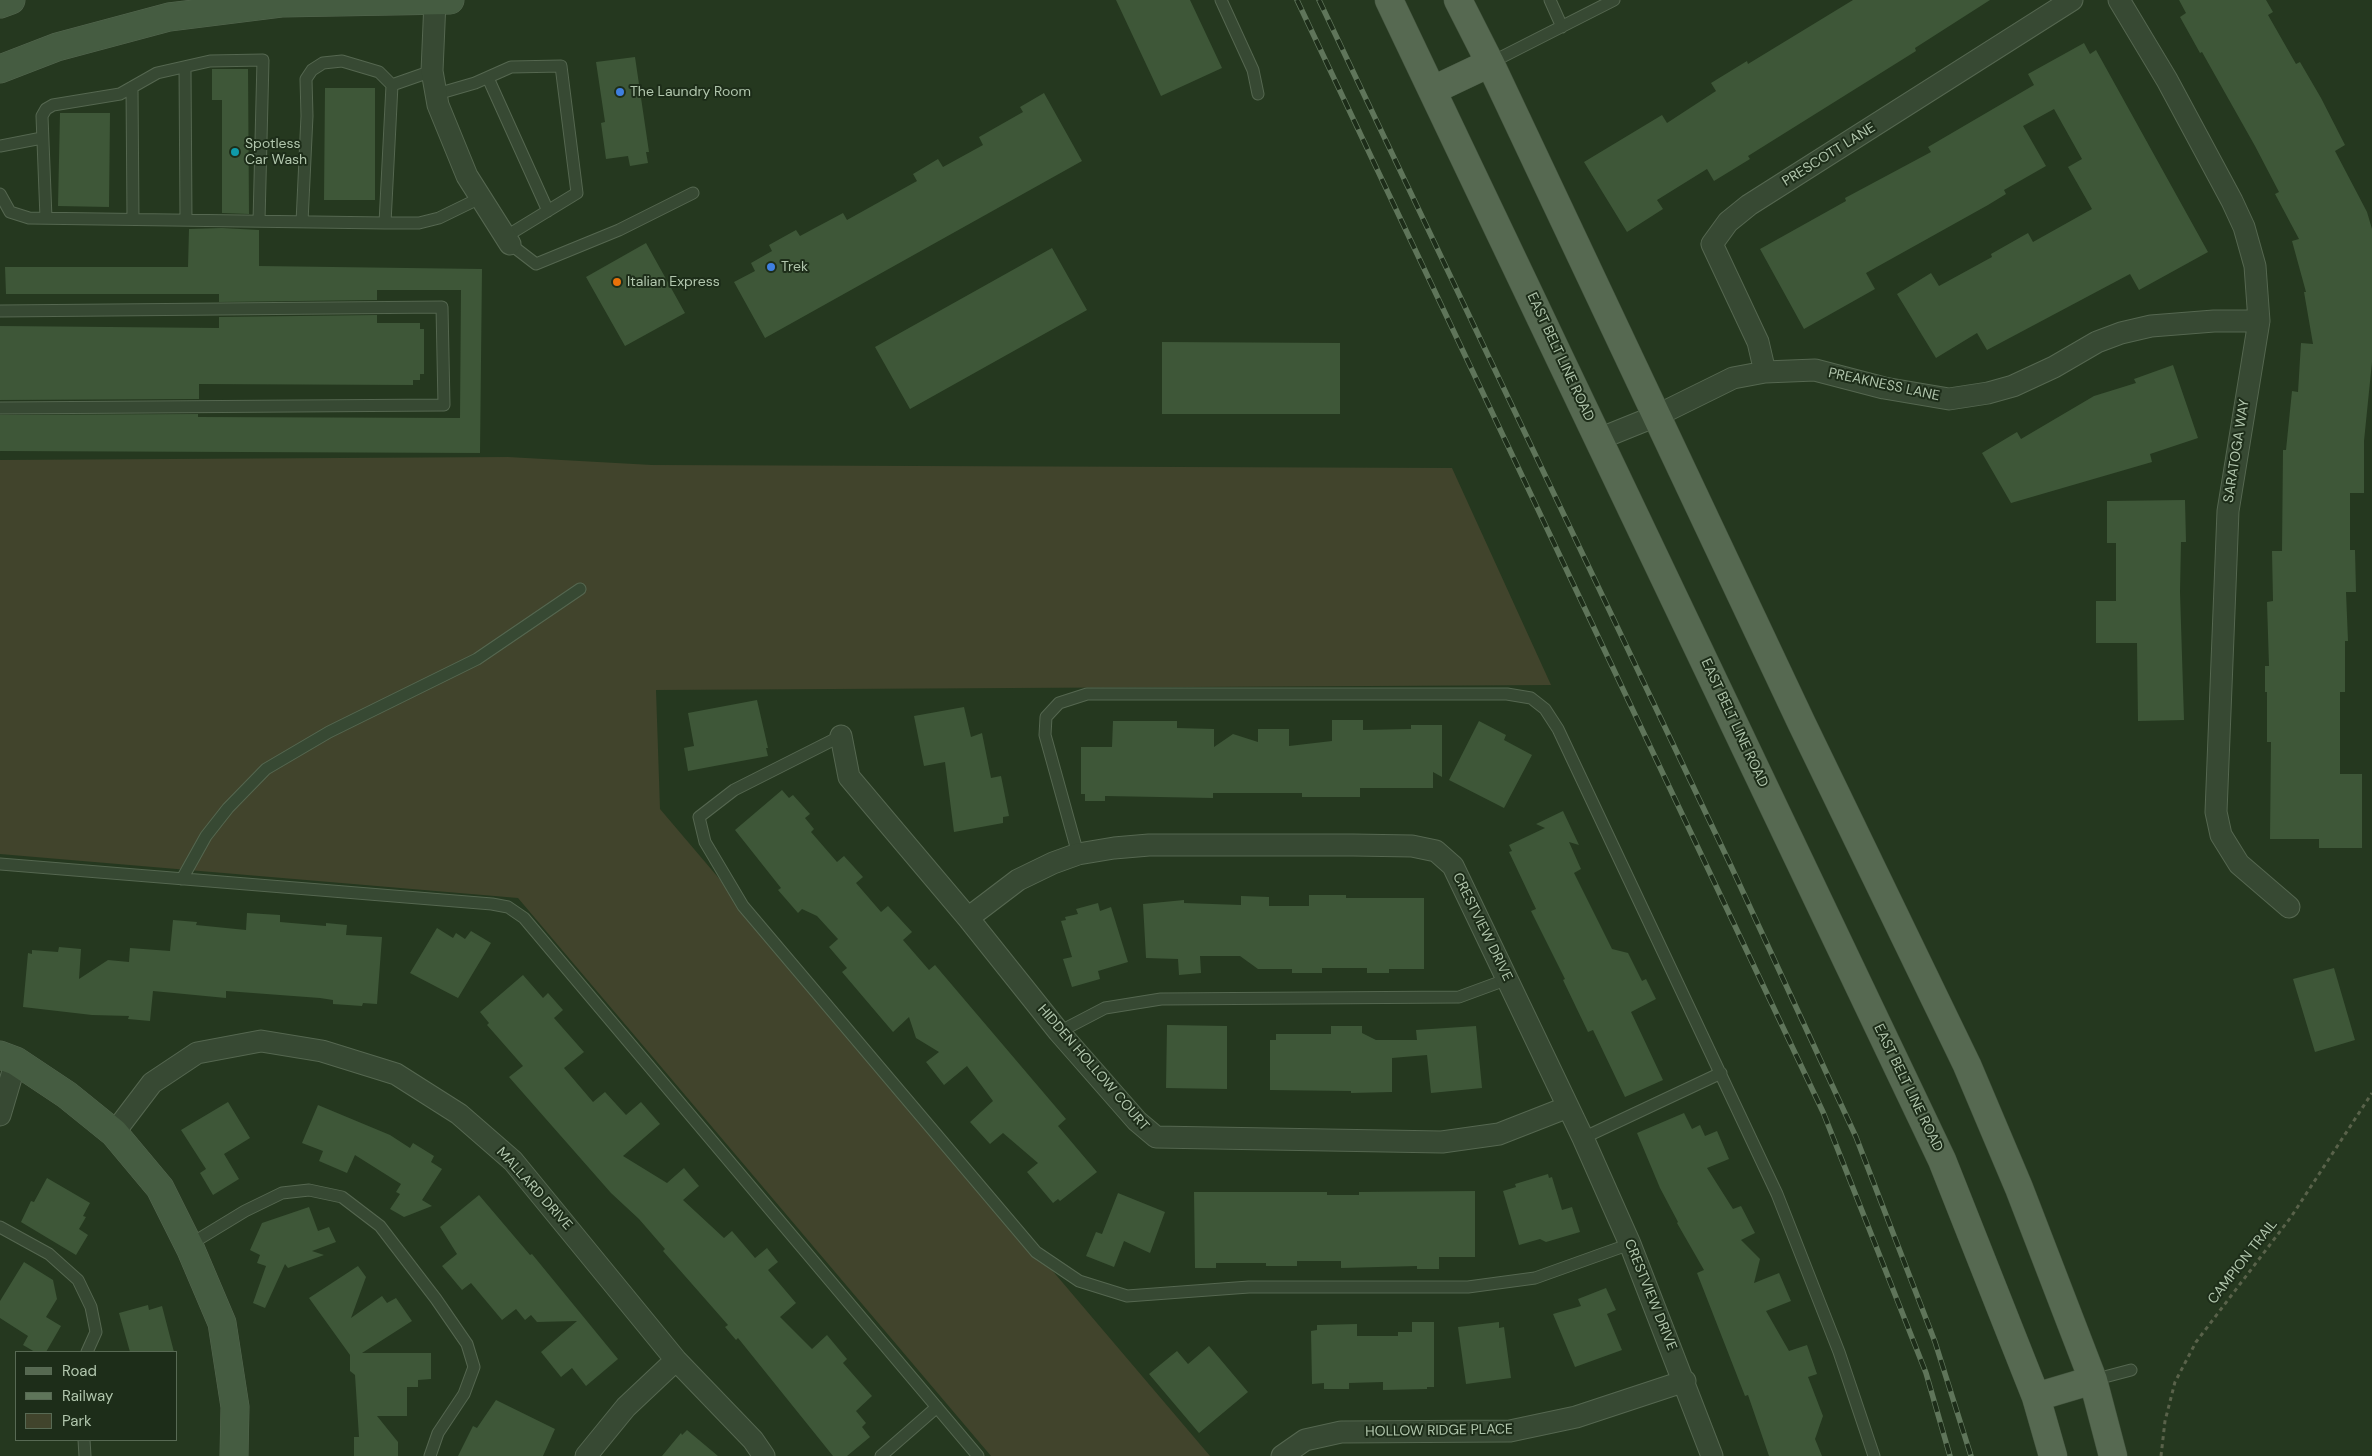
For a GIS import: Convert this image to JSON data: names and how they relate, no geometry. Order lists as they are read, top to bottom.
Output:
{
  "streets": {
    "main road": ["EAST BELT LINE ROAD"],
    "street": [
      "PRESCOTT LANE",
      "PREAKNESS LANE",
      "SARATOGA WAY",
      "CRESTVIEW DRIVE",
      "HIDDEN HOLLOW COURT",
      "MALLARD DRIVE",
      "HOLLOW RIDGE PLACE"
    ],
    "path": ["CAMPION TRAIL"]
  },
  "crossings": [
    ["PRESCOTT LANE", "PREAKNESS LANE"],
    ["EAST BELT LINE ROAD", "PREAKNESS LANE"],
    ["PREAKNESS LANE", "SARATOGA WAY"],
    ["CRESTVIEW DRIVE", "HIDDEN HOLLOW COURT"],
    ["CRESTVIEW DRIVE", "HOLLOW RIDGE PLACE"]
  ],
  "places": [
    "The Laundry Room",
    "Spotless Car Wash",
    "Trek",
    "Italian Express"
  ],
  "legend": ["Road", "Railway", "Park"]
}
